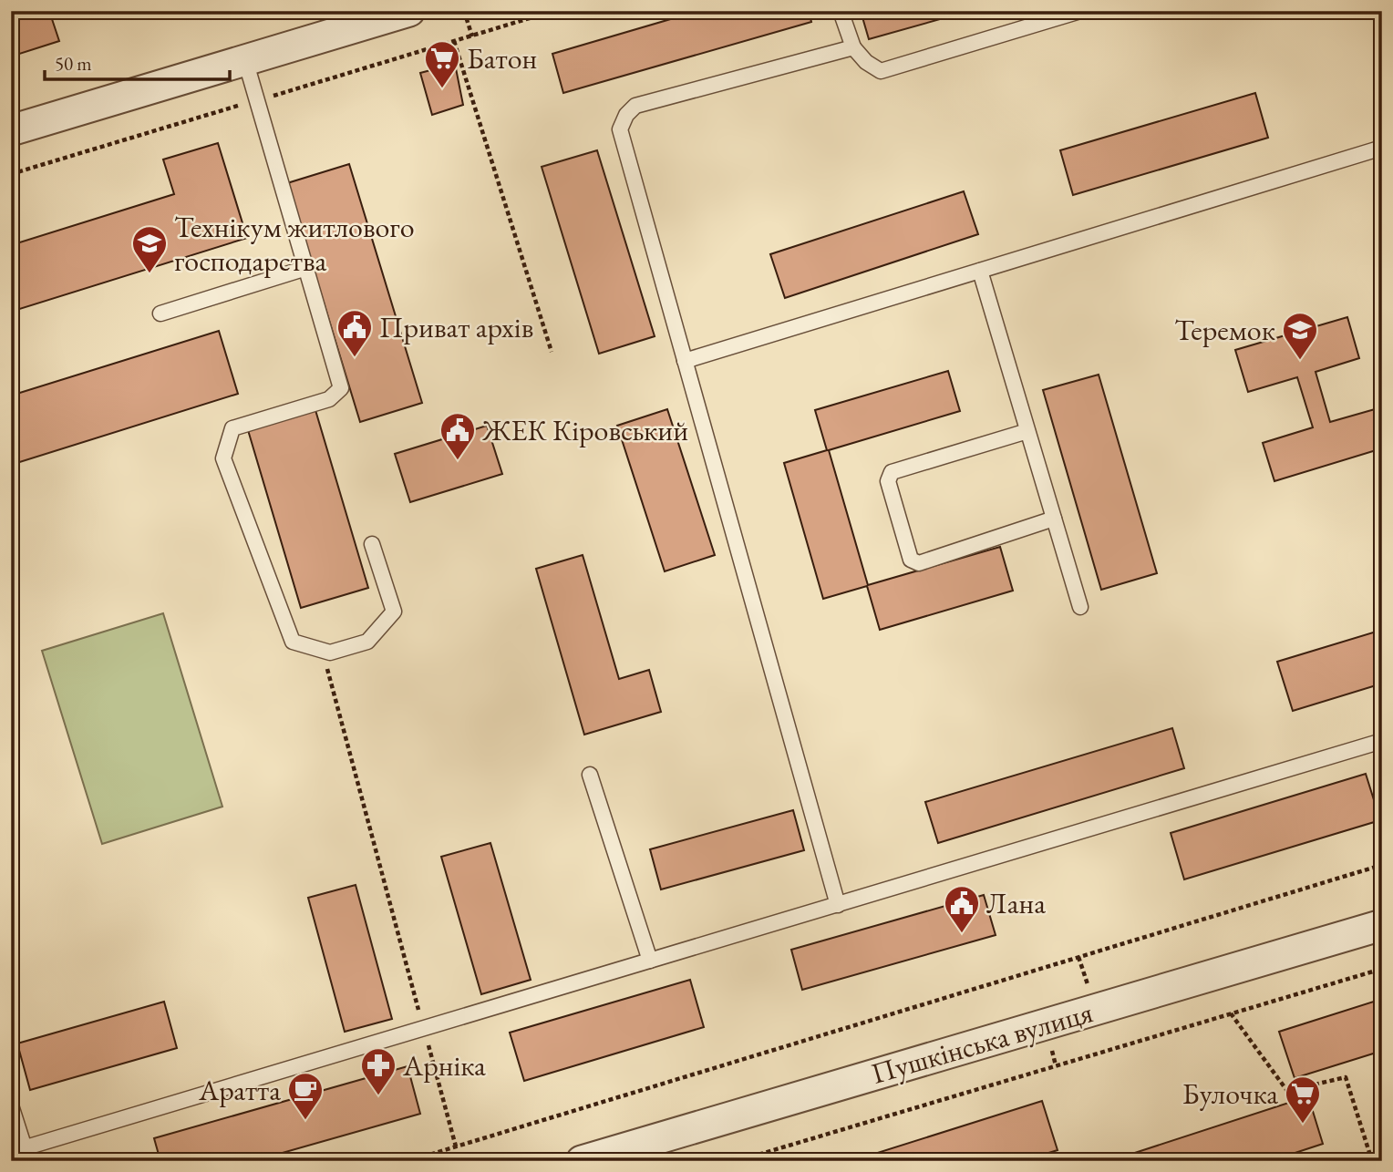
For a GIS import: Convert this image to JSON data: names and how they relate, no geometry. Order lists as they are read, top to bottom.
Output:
{
  "streets": {
    "street": ["Пушкінська вулиця"]
  },
  "places": {
    "supermarket": ["Батон", "Булочка"],
    "school or university": ["Технікум житлового господарства", "Теремок"],
    "public building": ["Приват архів", "ЖЕК Кіровський", "Лана"],
    "pharmacy": ["Арніка"],
    "cafe": ["Аратта"]
  },
  "scale_bar": "50 m"
}
